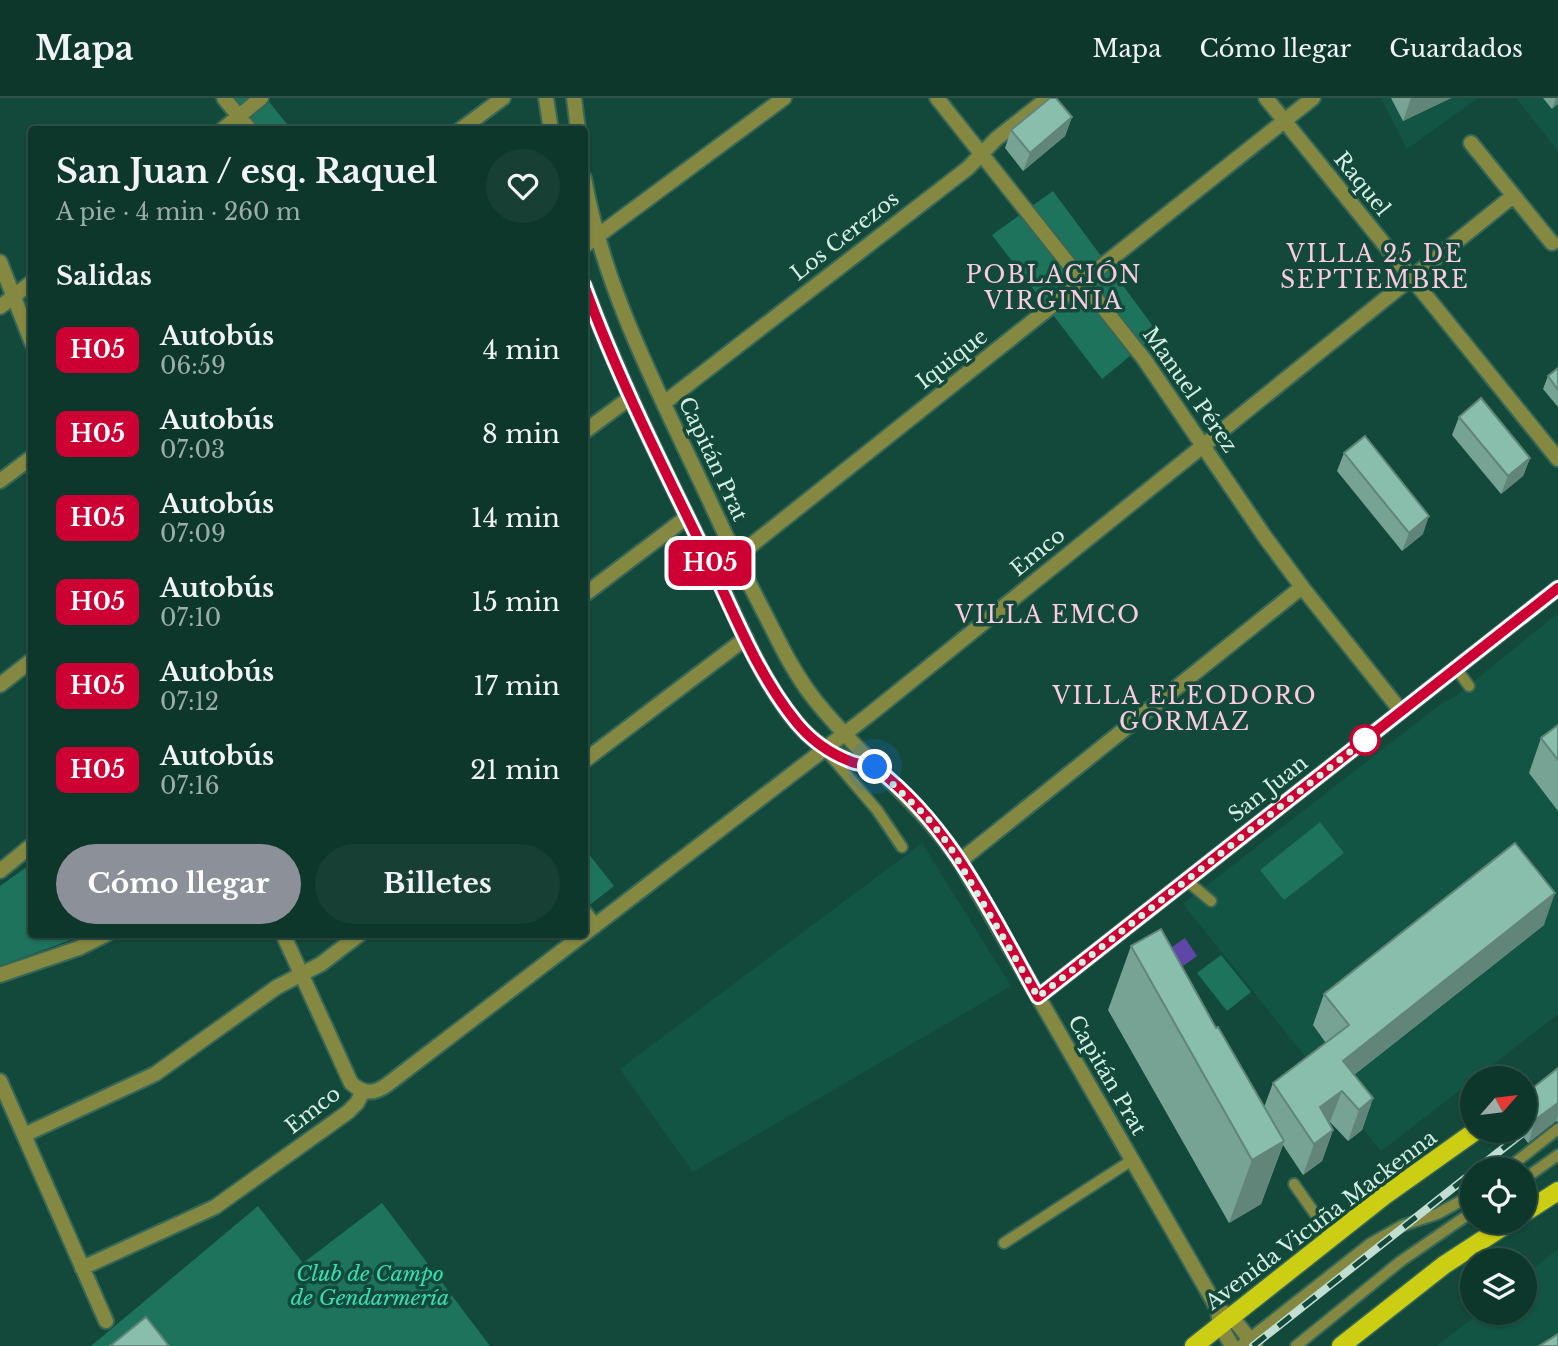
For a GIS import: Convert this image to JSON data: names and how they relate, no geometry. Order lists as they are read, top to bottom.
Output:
{
  "streets": {
    "main road": ["Avenida Vicuña Mackenna"],
    "street": [
      "Raquel",
      "Los Cerezos",
      "Iquique",
      "Manuel Pérez",
      "Capitán Prat",
      "Emco",
      "San Juan"
    ]
  },
  "crossings": [
    ["Raquel", "Iquique"],
    ["Raquel", "Emco"],
    ["Los Cerezos", "Manuel Pérez"],
    ["Los Cerezos", "Capitán Prat"],
    ["Iquique", "Manuel Pérez"],
    ["Iquique", "Capitán Prat"],
    ["Manuel Pérez", "Emco"],
    ["Manuel Pérez", "San Juan"],
    ["Capitán Prat", "Emco"],
    ["Capitán Prat", "San Juan"],
    ["Capitán Prat", "Avenida Vicuña Mackenna"]
  ],
  "districts": [
    "VILLA 25 DE SEPTIEMBRE",
    "POBLACIÓN VIRGINIA",
    "VILLA EMCO",
    "VILLA ELEODORO GORMAZ"
  ],
  "parks": ["Club de Campo de Gendarmería"],
  "lines": ["bus line H05"],
  "north": "top right",
  "page": {
    "header": "Mapa",
    "nav": ["Mapa", "Cómo llegar", "Guardados"],
    "on_map": "H05",
    "heading": [
      ["San Juan / esq. Raquel", "A pie · 4 min · 260 m"],
      "Salidas"
    ],
    "list": [
      {
        "mark": "H05",
        "name": "Autobús",
        "note": "06:59",
        "value": "4 min"
      },
      {
        "mark": "H05",
        "name": "Autobús",
        "note": "07:03",
        "value": "8 min"
      },
      {
        "mark": "H05",
        "name": "Autobús",
        "note": "07:09",
        "value": "14 min"
      },
      {
        "mark": "H05",
        "name": "Autobús",
        "note": "07:10",
        "value": "15 min"
      },
      {
        "mark": "H05",
        "name": "Autobús",
        "note": "07:12",
        "value": "17 min"
      },
      {
        "mark": "H05",
        "name": "Autobús",
        "note": "07:16",
        "value": "21 min"
      }
    ],
    "buttons": ["Cómo llegar", "Billetes"]
  }
}
